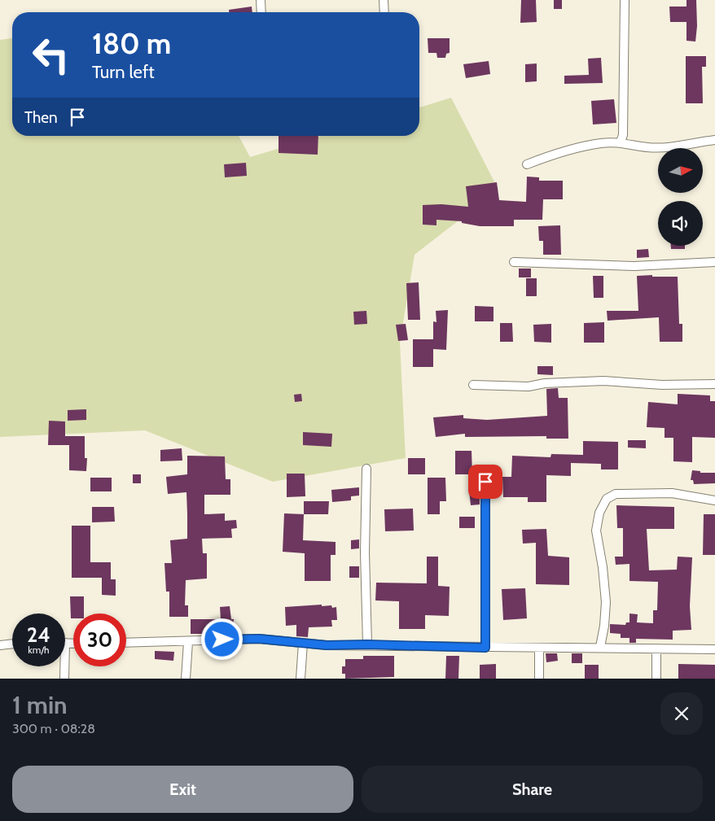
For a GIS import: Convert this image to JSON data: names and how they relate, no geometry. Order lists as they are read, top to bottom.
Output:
{
  "north": "right",
  "page": {
    "turn": ["180 m", "Turn left"],
    "then": "Then",
    "speed": "24 km/h",
    "limit": "30",
    "heading": ["1 min", "300 m · 08:28"],
    "buttons": ["Exit", "Share"]
  }
}
